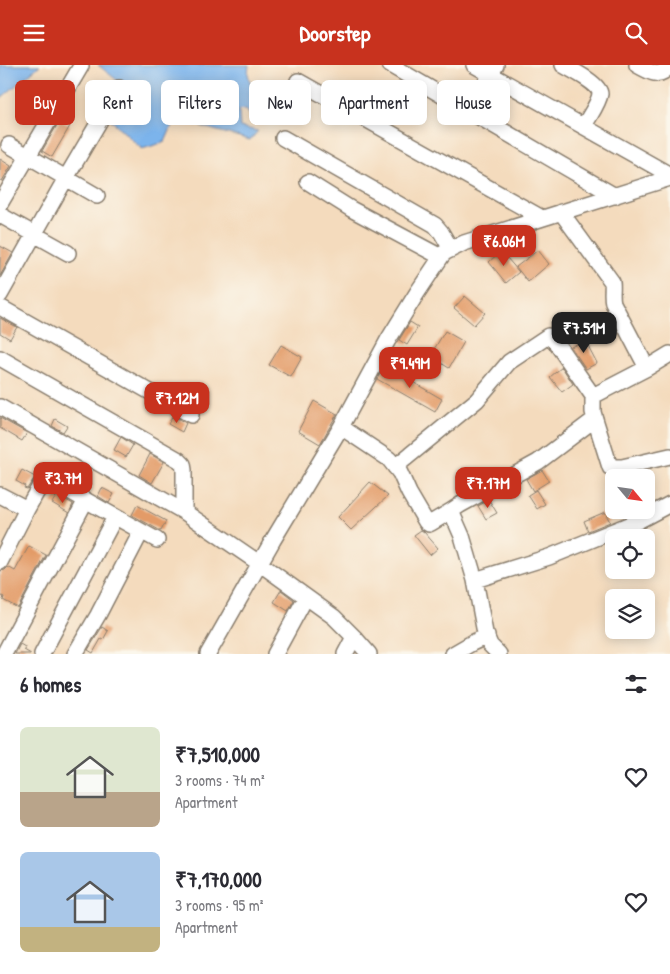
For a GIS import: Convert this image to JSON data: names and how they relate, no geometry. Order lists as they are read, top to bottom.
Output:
{
  "north": "bottom right",
  "page": {
    "header": "Doorstep",
    "chip": [
      "Buy",
      "Rent",
      "Filters",
      "New",
      "Apartment",
      "House"
    ],
    "price": [
      "₹6.06M",
      "₹7.51M",
      "₹9.49M",
      "₹7.12M",
      "₹3.7M",
      "₹7.17M"
    ],
    "heading": "6 homes",
    "list": [
      {
        "name": "₹7,510,000",
        "note": "3 rooms · 74 m² · Apartment"
      },
      {
        "name": "₹7,170,000",
        "note": "3 rooms · 95 m² · Apartment"
      }
    ]
  }
}
